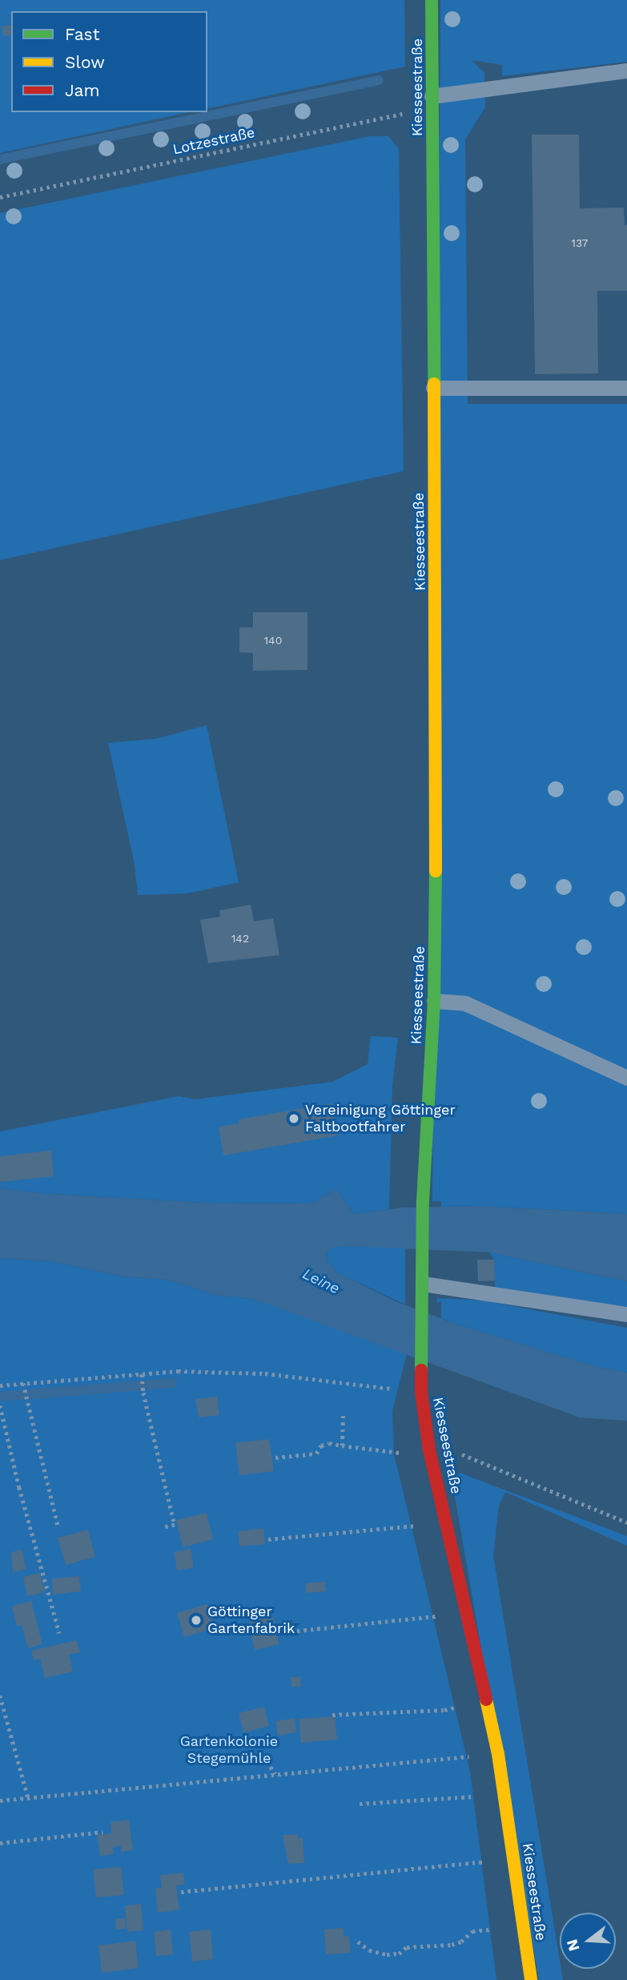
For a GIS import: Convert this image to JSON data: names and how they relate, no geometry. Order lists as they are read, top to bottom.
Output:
{
  "streets": {
    "street": ["Kiesseestraße"],
    "path": ["Lotzestraße"]
  },
  "crossings": [
    ["Kiesseestraße", "Lotzestraße"]
  ],
  "water": ["Leine"],
  "parks": ["Gartenkolonie Stegemühle"],
  "places": ["Vereinigung Göttinger Faltbootfahrer", "Göttinger Gartenfabrik"],
  "house_numbers": ["137", "140", "142"],
  "legend": ["Fast", "Slow", "Jam"],
  "north": "left"
}
